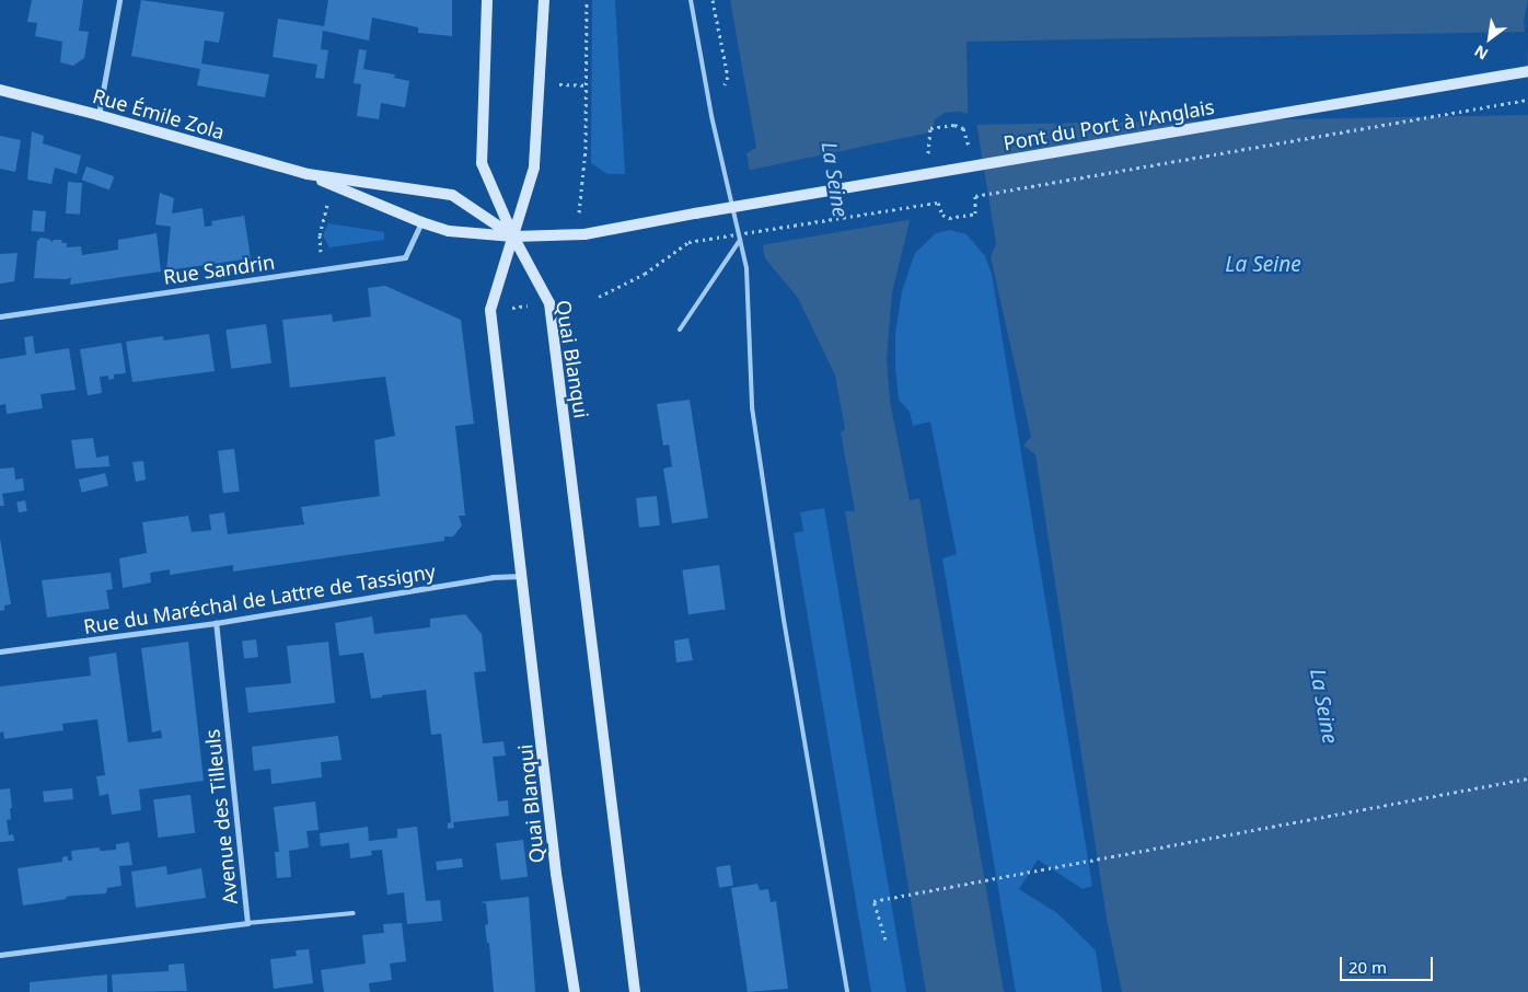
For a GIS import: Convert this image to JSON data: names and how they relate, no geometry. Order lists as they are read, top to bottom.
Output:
{
  "streets": {
    "main road": ["Rue Émile Zola", "Pont du Port à l'Anglais", "Quai Blanqui"],
    "street": ["Rue Sandrin", "Rue du Maréchal de Lattre de Tassigny", "Avenue des Tilleuls"]
  },
  "crossings": [
    ["Rue Émile Zola", "Pont du Port à l'Anglais"],
    ["Rue Émile Zola", "Rue Sandrin"],
    ["Rue Émile Zola", "Quai Blanqui"],
    ["Pont du Port à l'Anglais", "Quai Blanqui"],
    ["Quai Blanqui", "Rue du Maréchal de Lattre de Tassigny"],
    ["Rue du Maréchal de Lattre de Tassigny", "Avenue des Tilleuls"]
  ],
  "water": ["La Seine"],
  "scale_bar": "20 m",
  "north": "bottom left"
}
